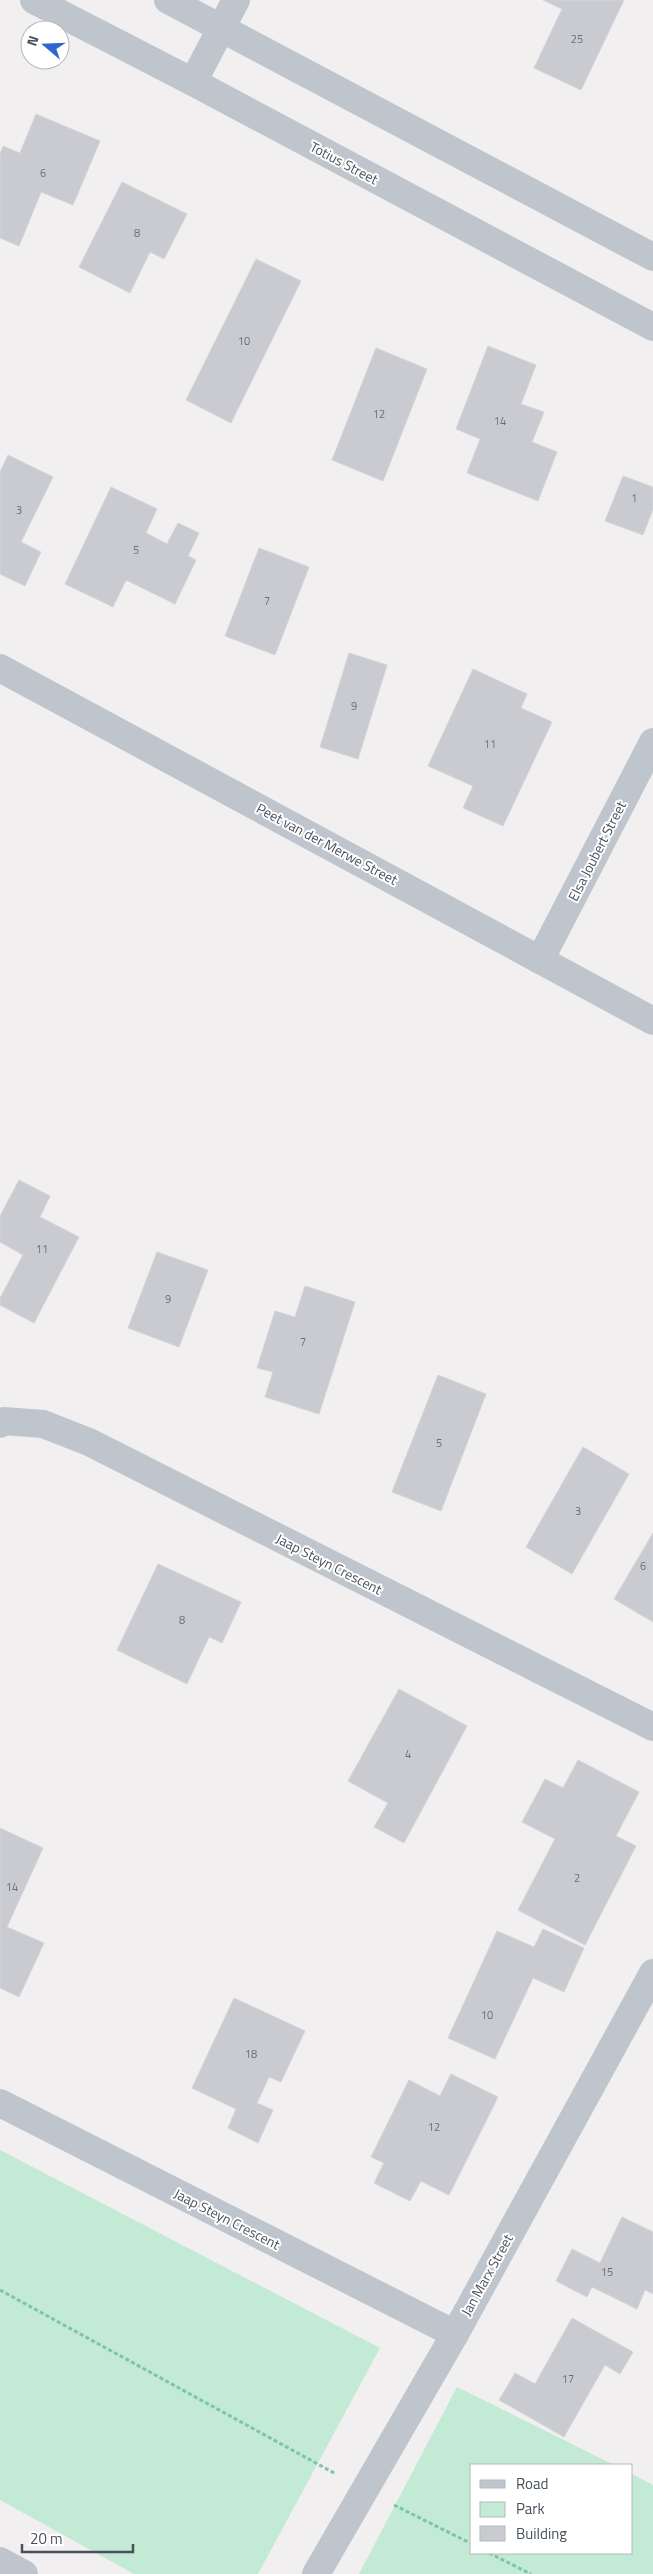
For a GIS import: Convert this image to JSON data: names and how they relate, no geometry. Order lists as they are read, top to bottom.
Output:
{
  "streets": {
    "street": [
      "Totius Street",
      "Peet van der Merwe Street",
      "Elsa Joubert Street",
      "Jaap Steyn Crescent",
      "Jan Marx Street"
    ]
  },
  "crossings": [
    ["Peet van der Merwe Street", "Elsa Joubert Street"],
    ["Jaap Steyn Crescent", "Jan Marx Street"]
  ],
  "house_numbers": [
    "25",
    "6",
    "8",
    "10",
    "12",
    "14",
    "1",
    "3",
    "5",
    "7",
    "9",
    "11",
    "11",
    "9",
    "7",
    "5",
    "3",
    "6",
    "8",
    "4",
    "2",
    "14",
    "10",
    "18",
    "12",
    "15",
    "17"
  ],
  "legend": ["Road", "Park", "Building"],
  "scale_bar": "20 m",
  "north": "left"
}
